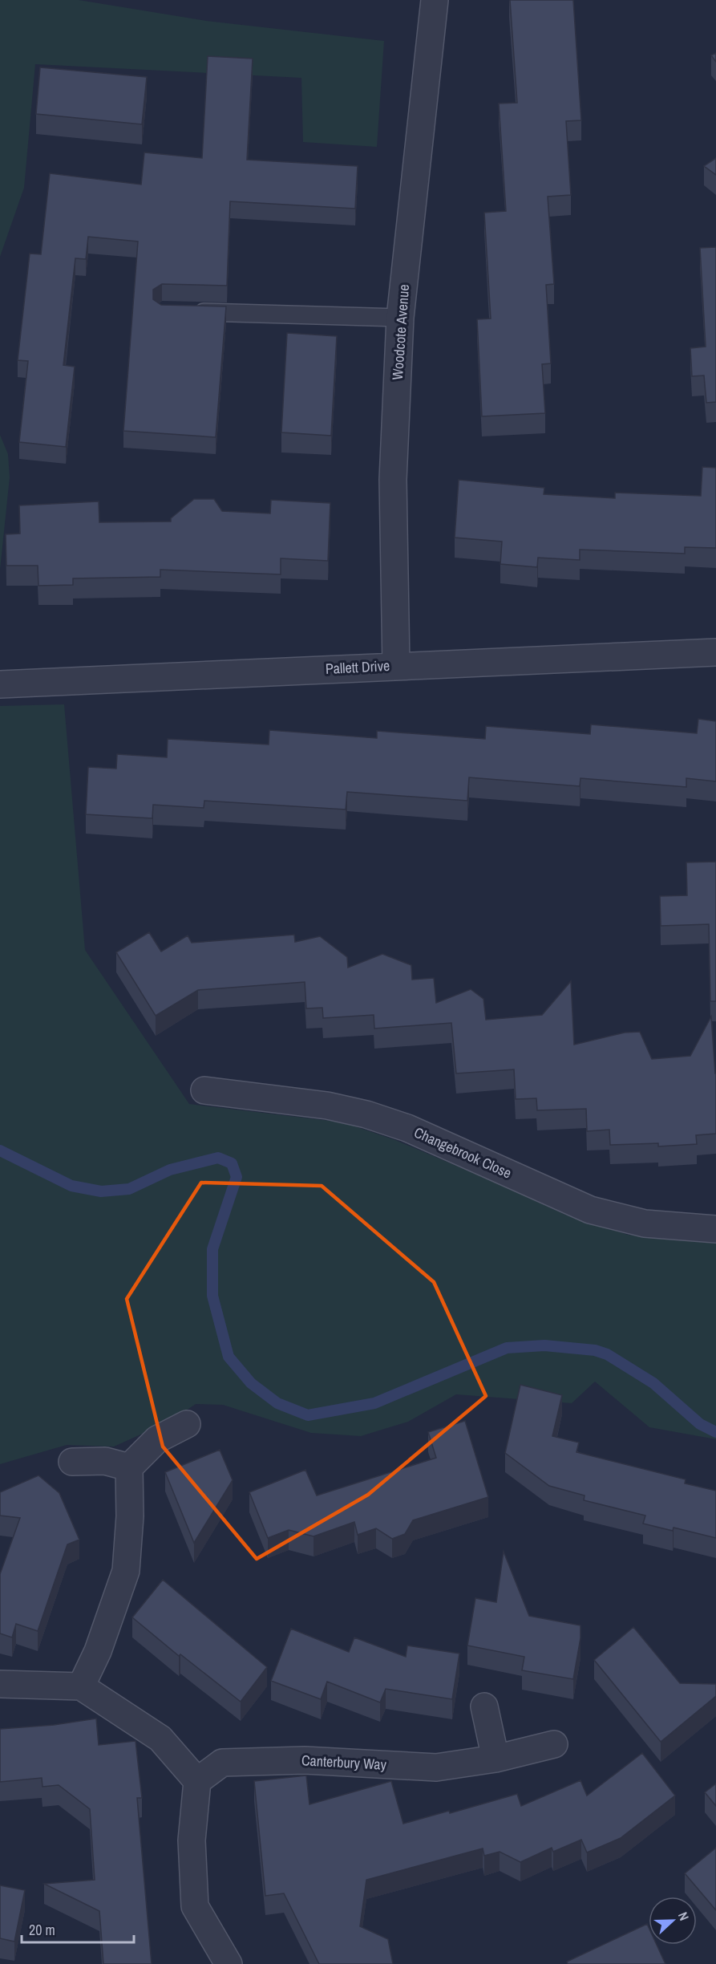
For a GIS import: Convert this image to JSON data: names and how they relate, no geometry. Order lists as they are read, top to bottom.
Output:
{
  "streets": {
    "street": [
      "Woodcote Avenue",
      "Pallett Drive",
      "Changebrook Close",
      "Canterbury Way"
    ]
  },
  "crossings": [
    ["Woodcote Avenue", "Pallett Drive"]
  ],
  "scale_bar": "20 m",
  "north": "right"
}
